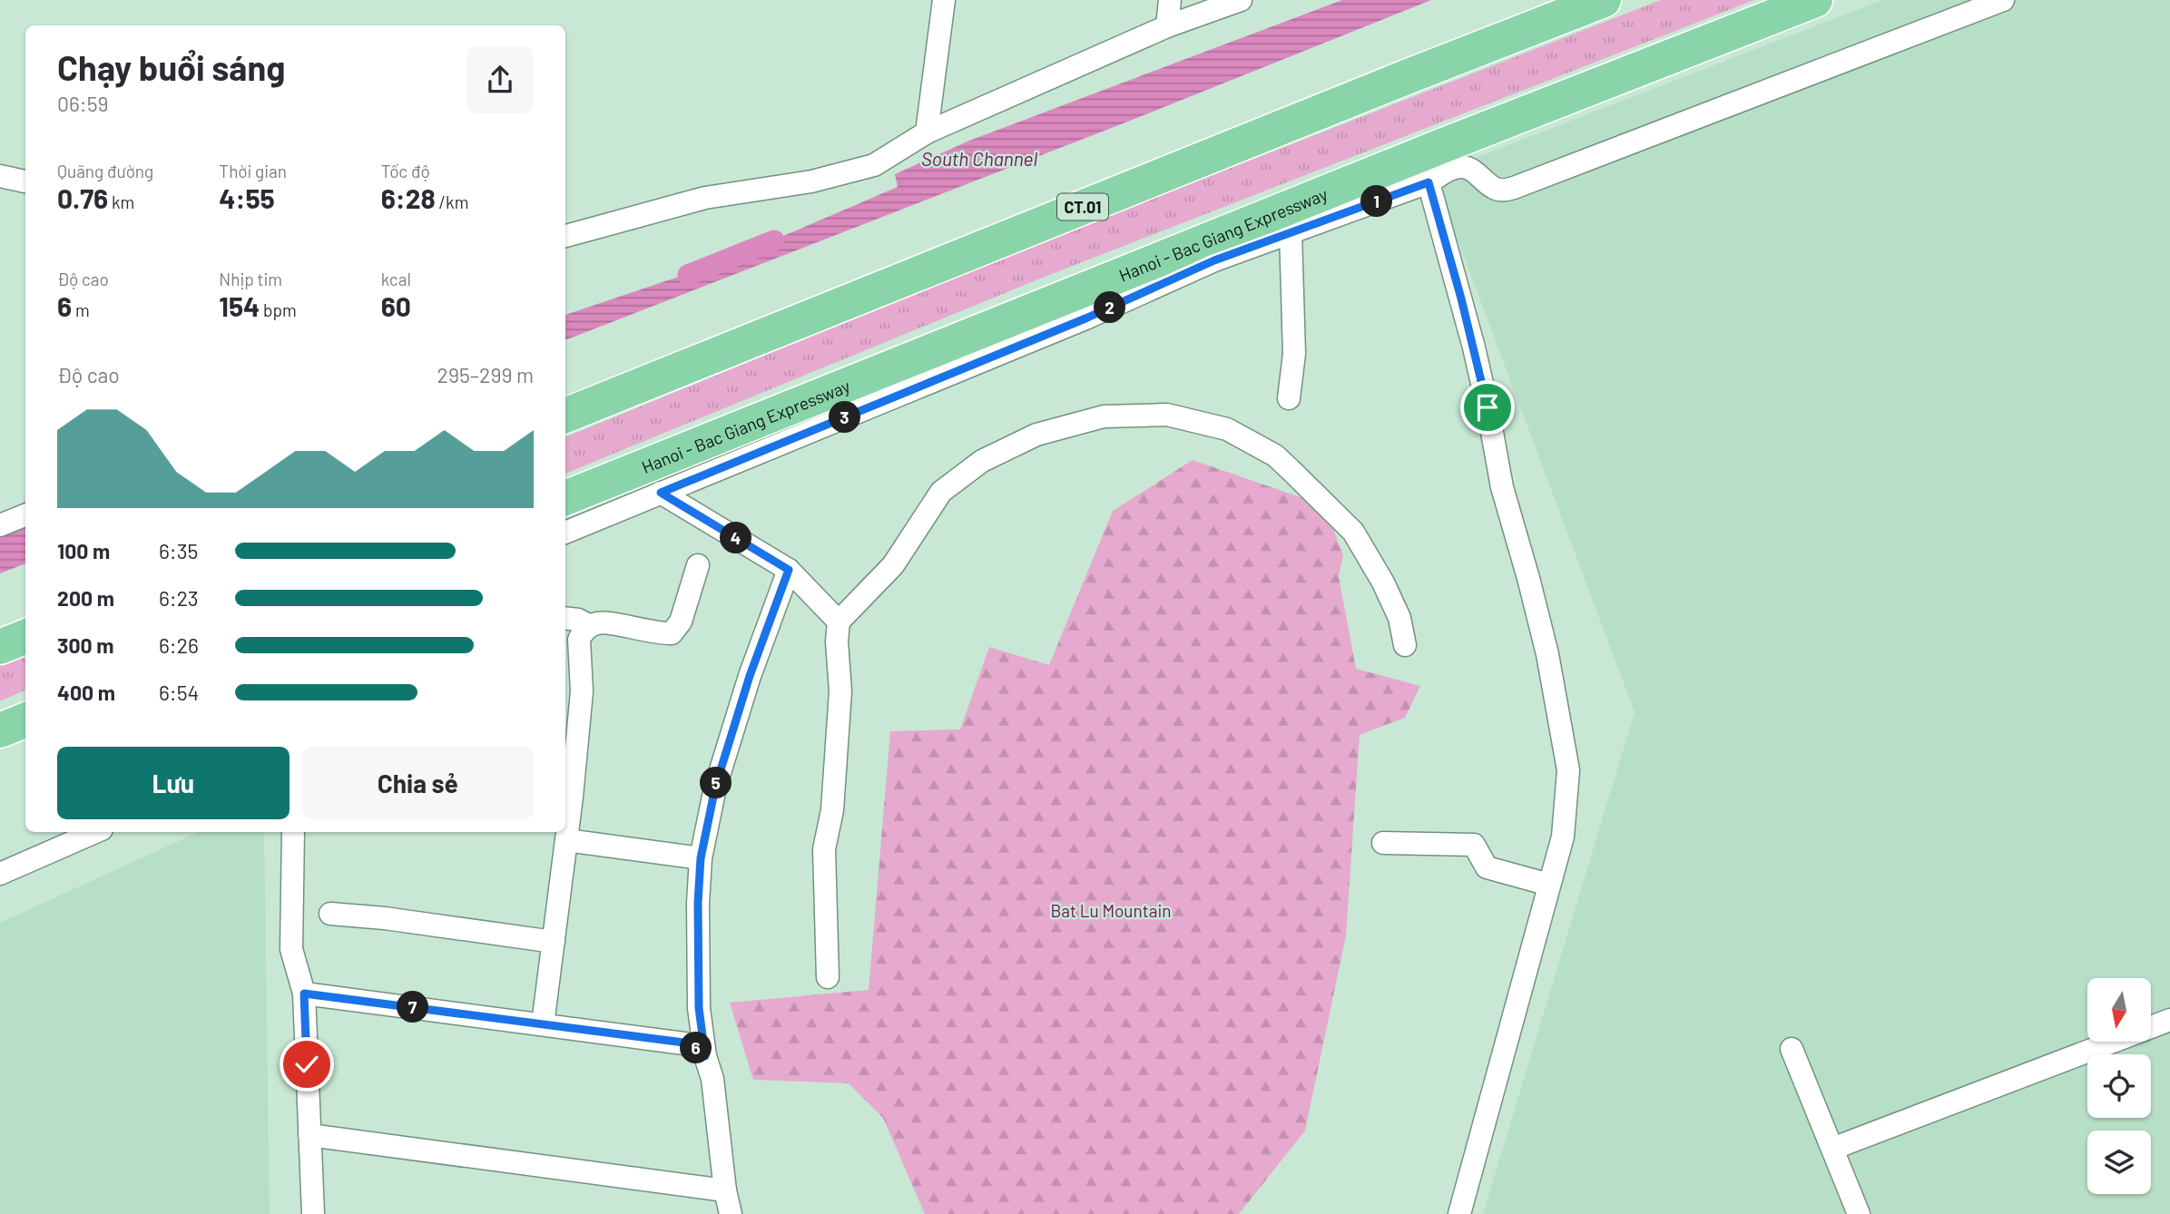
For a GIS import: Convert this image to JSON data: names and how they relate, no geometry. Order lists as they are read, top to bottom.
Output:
{
  "streets": {
    "highway": ["CT.01", "Hanoi - Bac Giang Expressway"]
  },
  "water": ["South Channel"],
  "parks": ["Bat Lu Mountain"],
  "north": "bottom",
  "page": {
    "heading": ["Chạy buổi sáng", "06:59"],
    "stats": [
      ["Quãng đường", "0.76 km"],
      ["Thời gian", "4:55"],
      ["Tốc độ", "6:28 /km"],
      ["Độ cao", "6 m"],
      ["Nhịp tim", "154 bpm"],
      ["kcal", "60"]
    ],
    "pins": [
      "1",
      "2",
      "3",
      "4",
      "5",
      "7",
      "6"
    ],
    "chart": ["Độ cao", "295–299 m"],
    "list": [
      {
        "name": "100 m",
        "note": "6:35"
      },
      {
        "name": "200 m",
        "note": "6:23"
      },
      {
        "name": "300 m",
        "note": "6:26"
      },
      {
        "name": "400 m",
        "note": "6:54"
      }
    ],
    "buttons": ["Lưu", "Chia sẻ"]
  }
}
